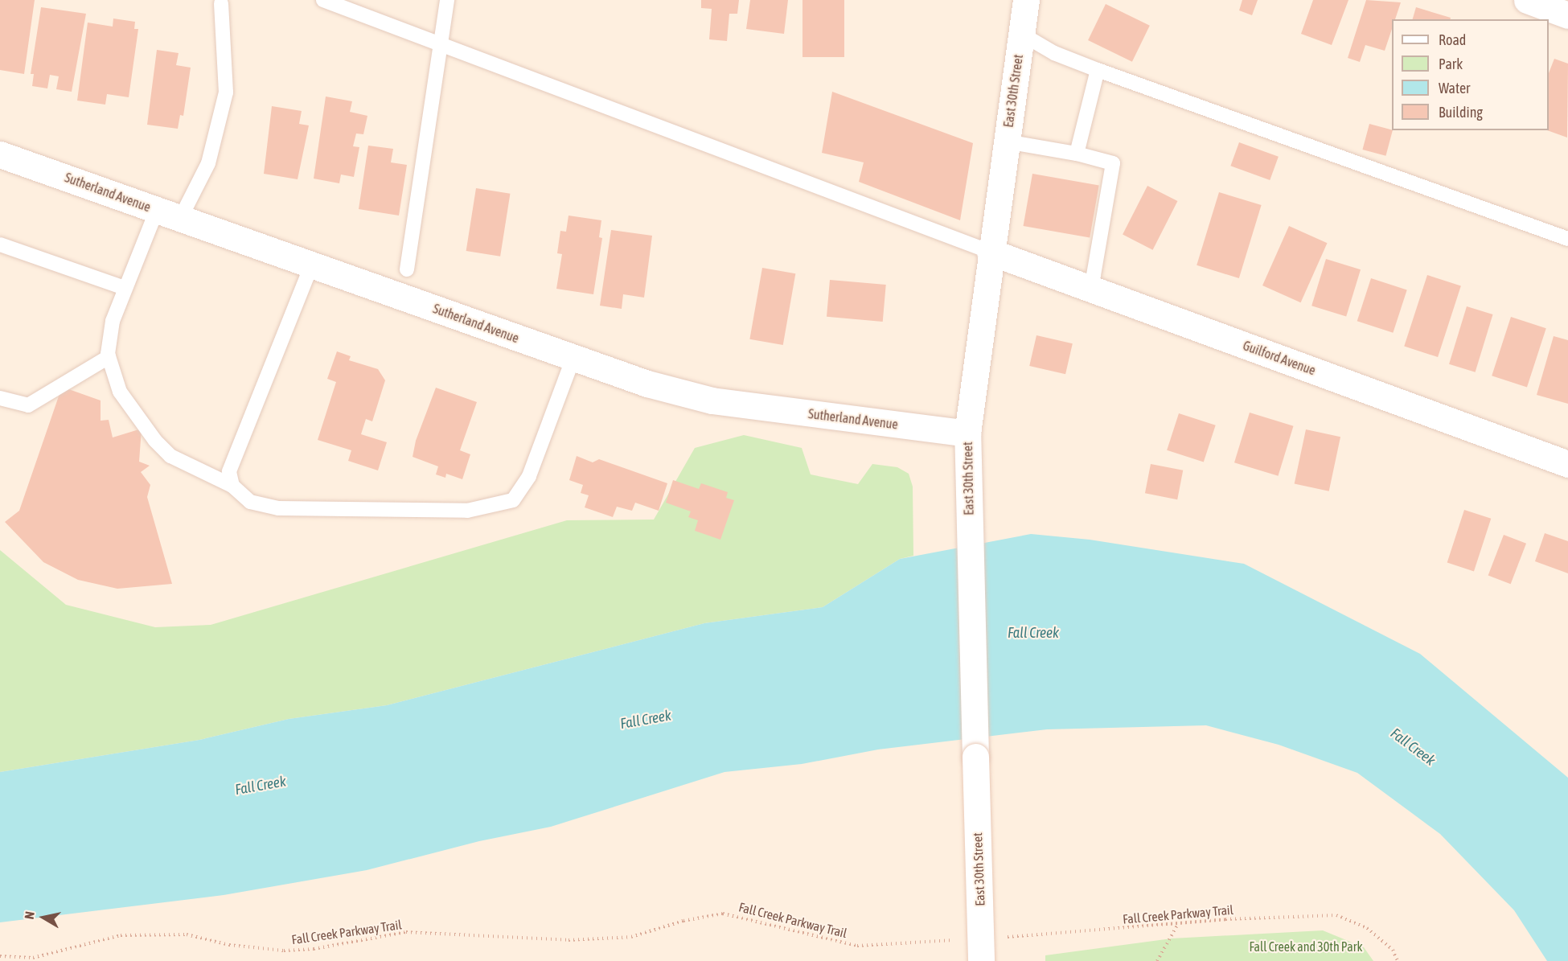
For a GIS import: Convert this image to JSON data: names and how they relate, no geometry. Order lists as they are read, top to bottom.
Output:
{
  "streets": {
    "street": ["East 30th Street", "Sutherland Avenue", "Guilford Avenue"],
    "path": ["Fall Creek Parkway Trail"]
  },
  "crossings": [
    ["East 30th Street", "Sutherland Avenue"],
    ["East 30th Street", "Guilford Avenue"]
  ],
  "water": ["Fall Creek"],
  "parks": ["Fall Creek and 30th Park"],
  "legend": [
    "Road",
    "Park",
    "Water",
    "Building"
  ],
  "north": "left"
}
